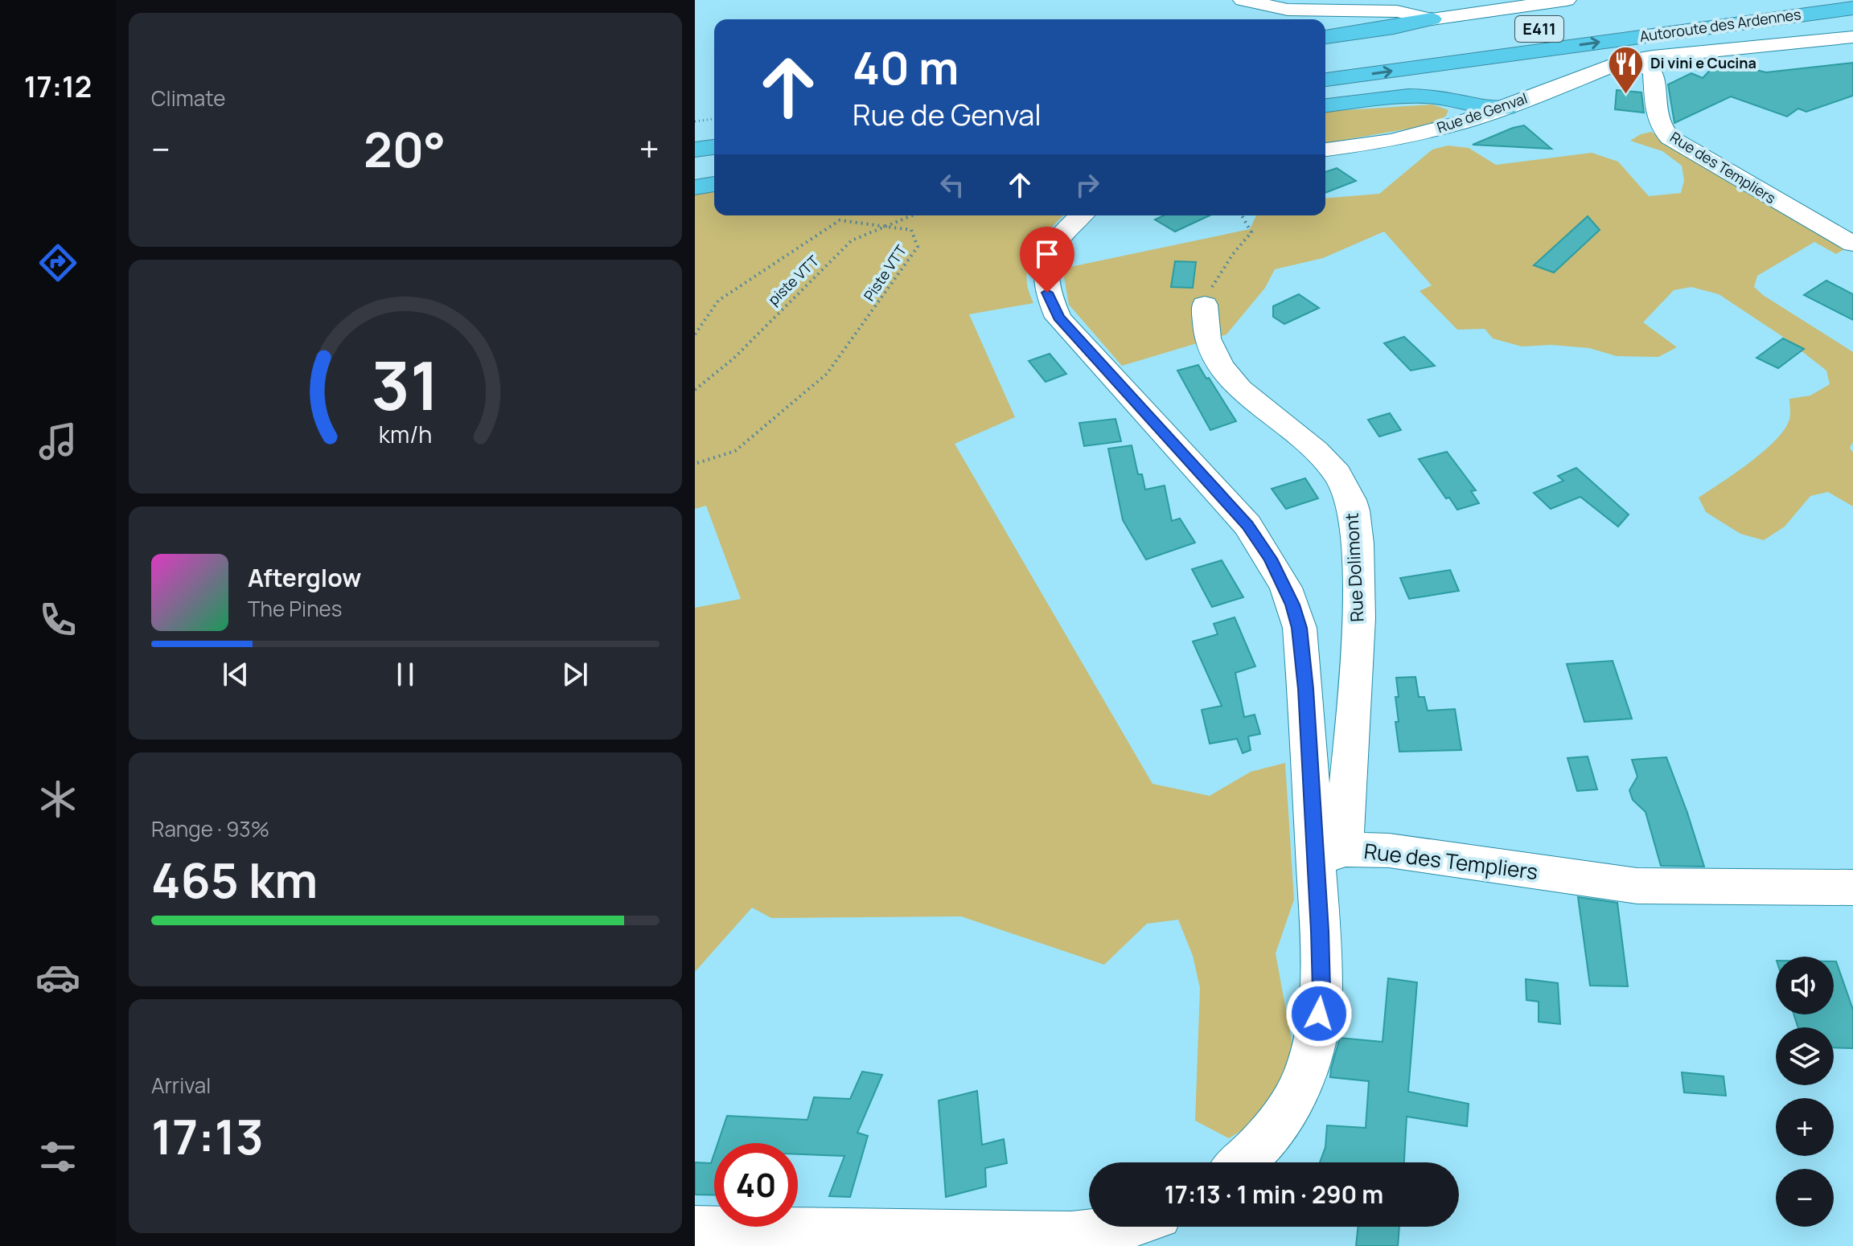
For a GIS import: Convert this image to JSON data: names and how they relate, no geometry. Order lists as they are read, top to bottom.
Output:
{
  "streets": {
    "highway": ["Autoroute des Ardennes", "E411"],
    "street": ["Rue de Genval", "Rue des Templiers", "Rue Dolimont"],
    "path": ["Piste VTT", "piste VTT"]
  },
  "crossings": [
    ["Rue de Genval", "Rue des Templiers"],
    ["Rue des Templiers", "Rue Dolimont"],
    ["Piste VTT", "piste VTT"]
  ],
  "places": {
    "restaurant": ["Di vini e Cucina"]
  },
  "page": {
    "tabs": "17:12",
    "tile": [
      "Climate",
      ["Range · 93%", "465 km"],
      ["Arrival", "17:13"]
    ],
    "turn": ["40 m", "Rue de Genval"],
    "heat": ["−", "20°", "+"],
    "song": ["Afterglow", "The Pines"],
    "map_buttons": ["+", "−"],
    "limit": "40",
    "trip": "17:13 · 1 min · 290 m",
    "gauge": ["31", "km/h"]
  }
}
